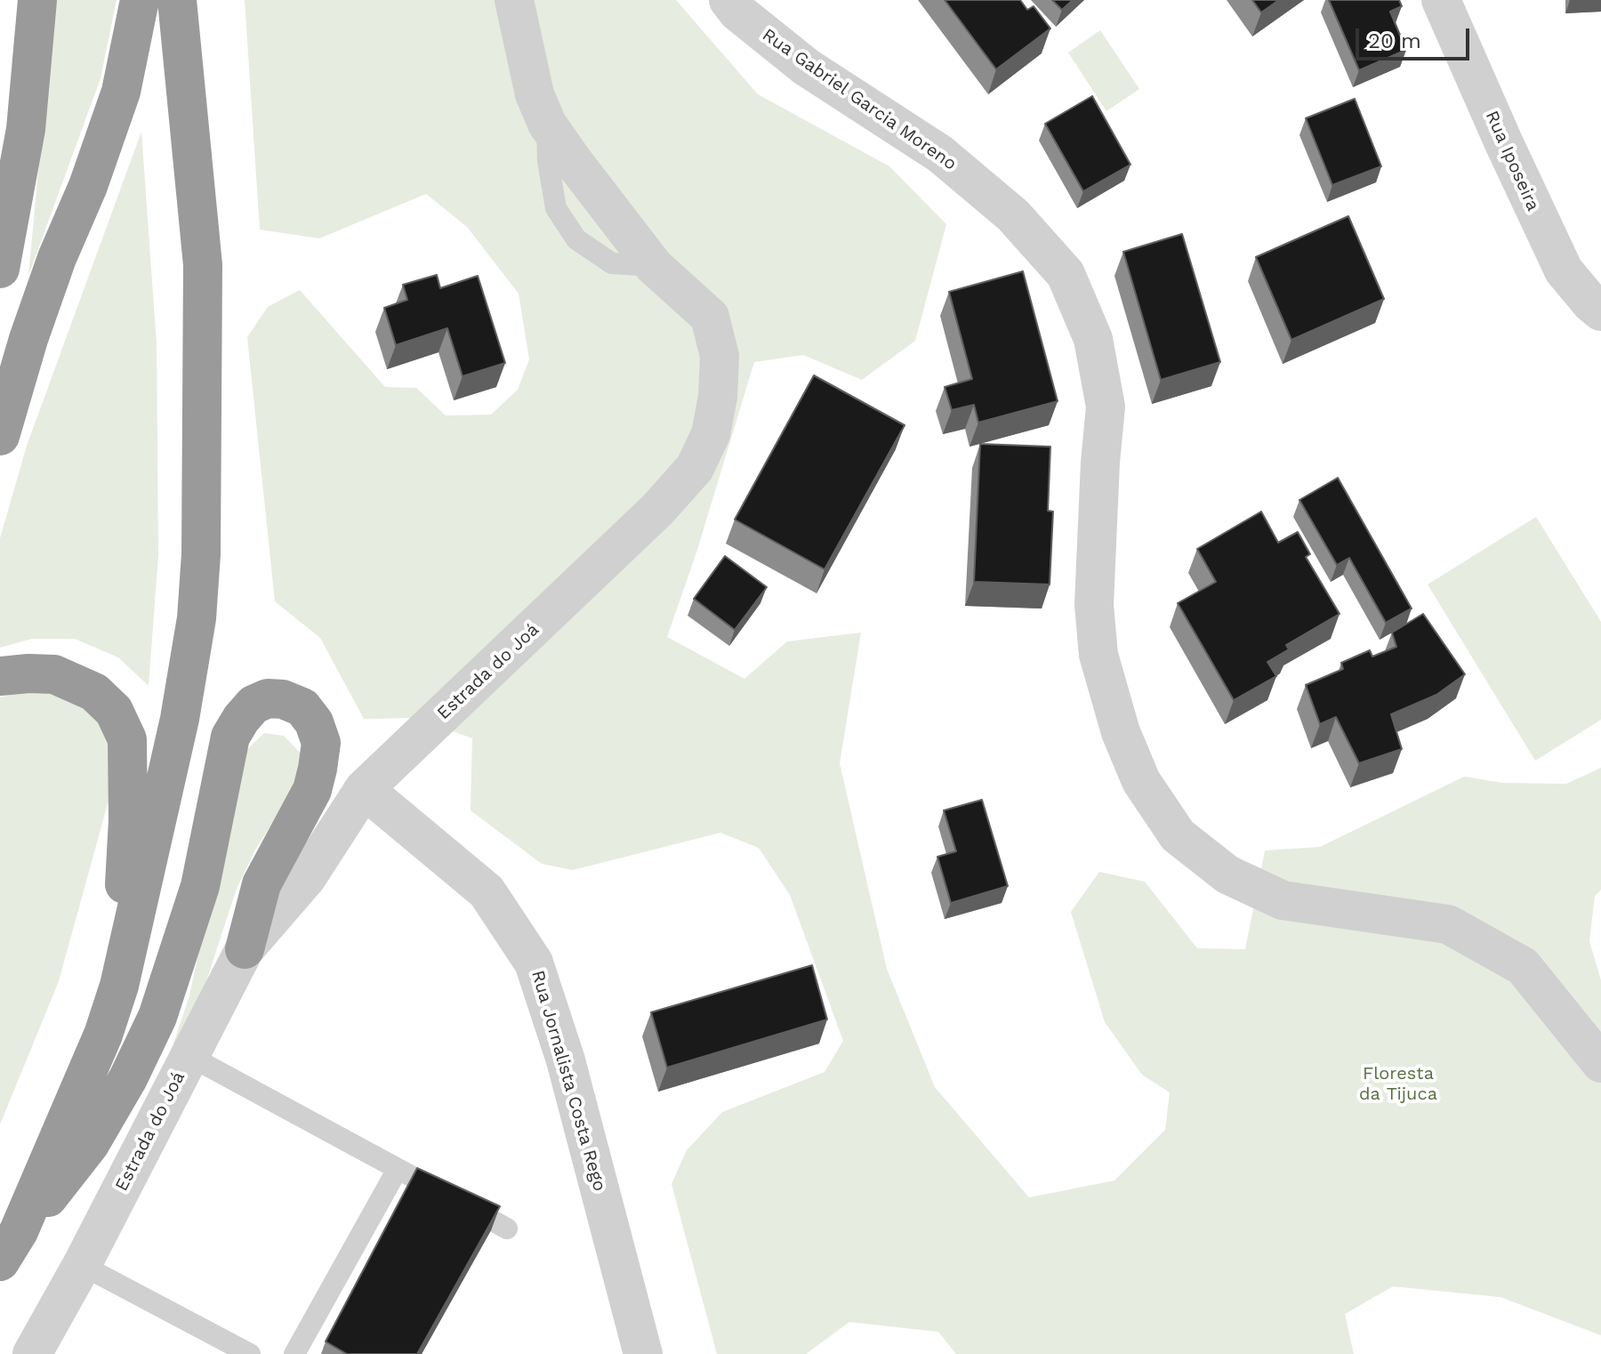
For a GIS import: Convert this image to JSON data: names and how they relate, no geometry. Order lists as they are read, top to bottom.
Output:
{
  "streets": {
    "street": [
      "Rua Gabriel Garcia Moreno",
      "Rua Iposeira",
      "Estrada do Joá",
      "Rua Jornalista Costa Rego"
    ]
  },
  "crossings": [
    ["Estrada do Joá", "Rua Jornalista Costa Rego"]
  ],
  "parks": ["Floresta da Tijuca"],
  "scale_bar": "20 m"
}
